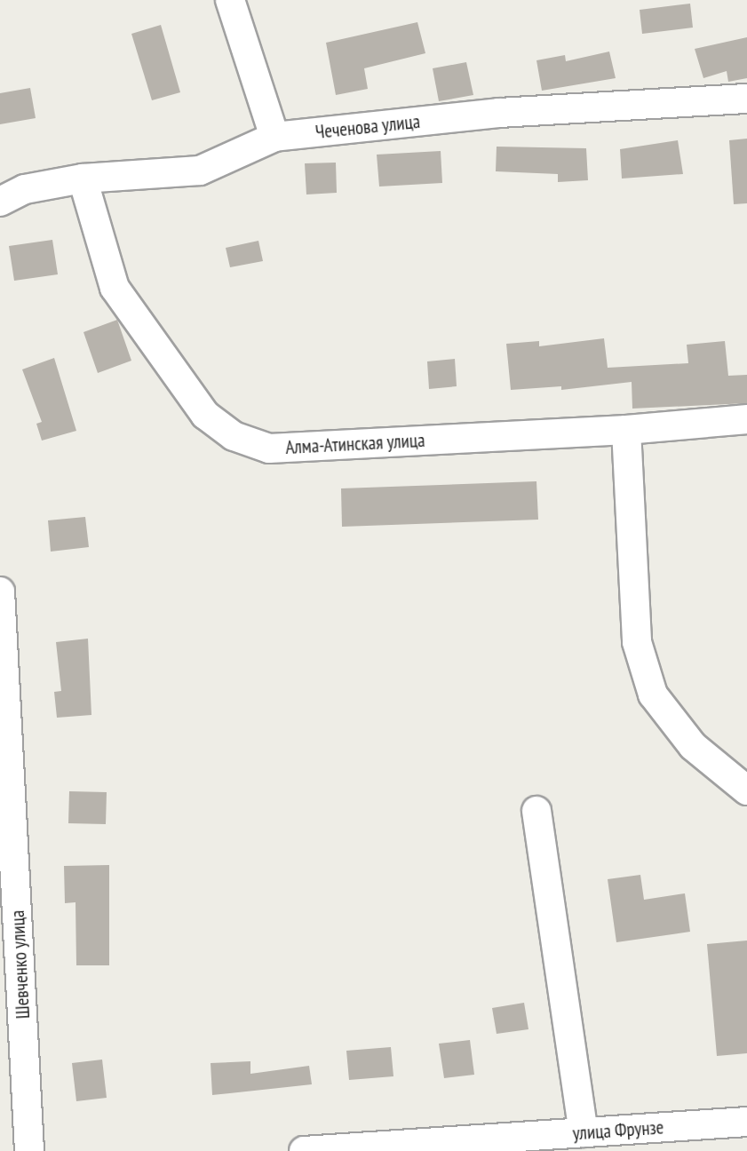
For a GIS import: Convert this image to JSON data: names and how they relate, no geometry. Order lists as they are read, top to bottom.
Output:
{
  "streets": {
    "street": [
      "Чеченова улица",
      "Алма-Атинская улица",
      "Шевченко улица",
      "улица Фрунзе"
    ]
  },
  "crossings": [
    ["Чеченова улица", "Алма-Атинская улица"]
  ]
}
